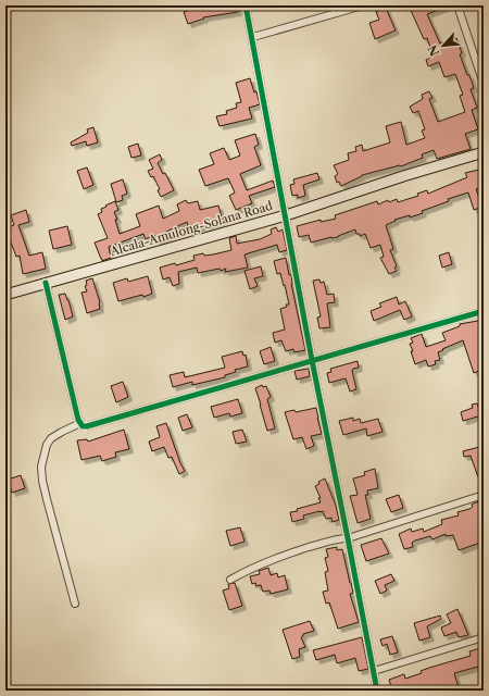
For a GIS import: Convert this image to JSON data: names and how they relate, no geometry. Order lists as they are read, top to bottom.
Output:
{
  "streets": {
    "main road": ["Alcala-Amulong-Solana Road"]
  },
  "north": "bottom left"
}
